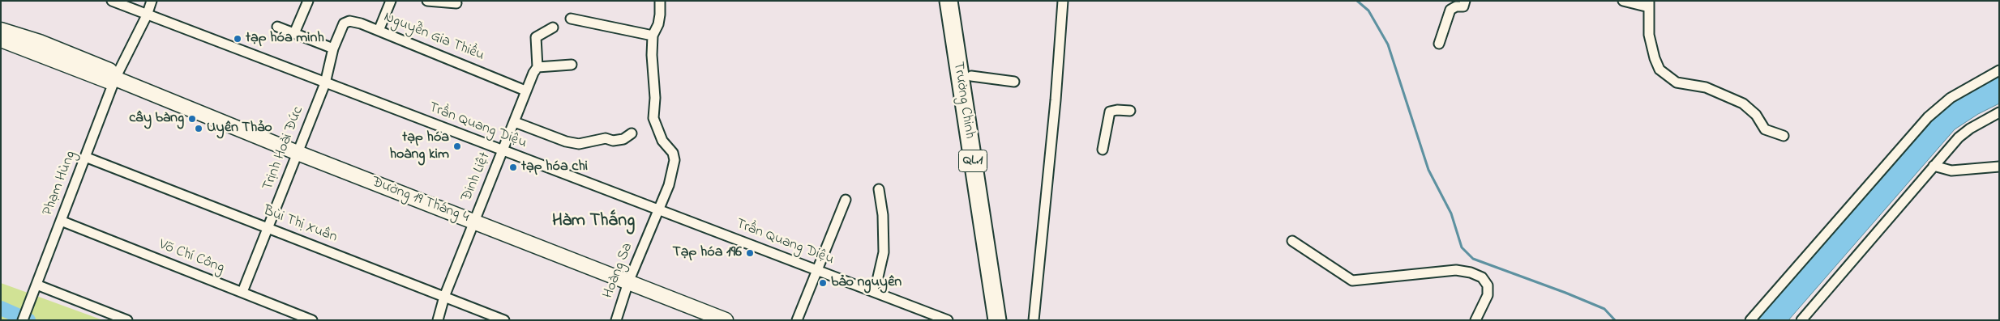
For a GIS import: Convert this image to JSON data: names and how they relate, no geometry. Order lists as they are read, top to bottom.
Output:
{
  "streets": {
    "highway": ["Trường Chinh", "QL.1"],
    "main road": ["Đường 19 Tháng 4"],
    "street": [
      "Nguyễn Gia Thiều",
      "Trần Quang Diệu",
      "Trịnh Hoài Đức",
      "Đinh Liệt",
      "Phạm Hùng",
      "Bùi Thị Xuân",
      "Võ Chí Công",
      "Hoàng Sa"
    ]
  },
  "crossings": [
    ["Nguyễn Gia Thiều", "Trần Quang Diệu"],
    ["Nguyễn Gia Thiều", "Trịnh Hoài Đức"],
    ["Nguyễn Gia Thiều", "Đinh Liệt"],
    ["Trần Quang Diệu", "Trịnh Hoài Đức"],
    ["Trần Quang Diệu", "Đinh Liệt"],
    ["Trần Quang Diệu", "Phạm Hùng"],
    ["Trần Quang Diệu", "Hoàng Sa"],
    ["Trịnh Hoài Đức", "Đường 19 Tháng 4"],
    ["Trịnh Hoài Đức", "Bùi Thị Xuân"],
    ["Trịnh Hoài Đức", "Võ Chí Công"],
    ["Đinh Liệt", "Đường 19 Tháng 4"],
    ["Đinh Liệt", "Bùi Thị Xuân"],
    ["Phạm Hùng", "Đường 19 Tháng 4"],
    ["Phạm Hùng", "Bùi Thị Xuân"],
    ["Phạm Hùng", "Võ Chí Công"],
    ["Đường 19 Tháng 4", "Hoàng Sa"]
  ],
  "districts": ["Hàm Thắng"],
  "places": [
    "tạp hóa minh",
    "cây bàng",
    "Uyên Thảo",
    "tạp hóa hoàng kim",
    "tạp hóa chi",
    "Tạp hóa 196",
    "bảo nguyên"
  ]
}
